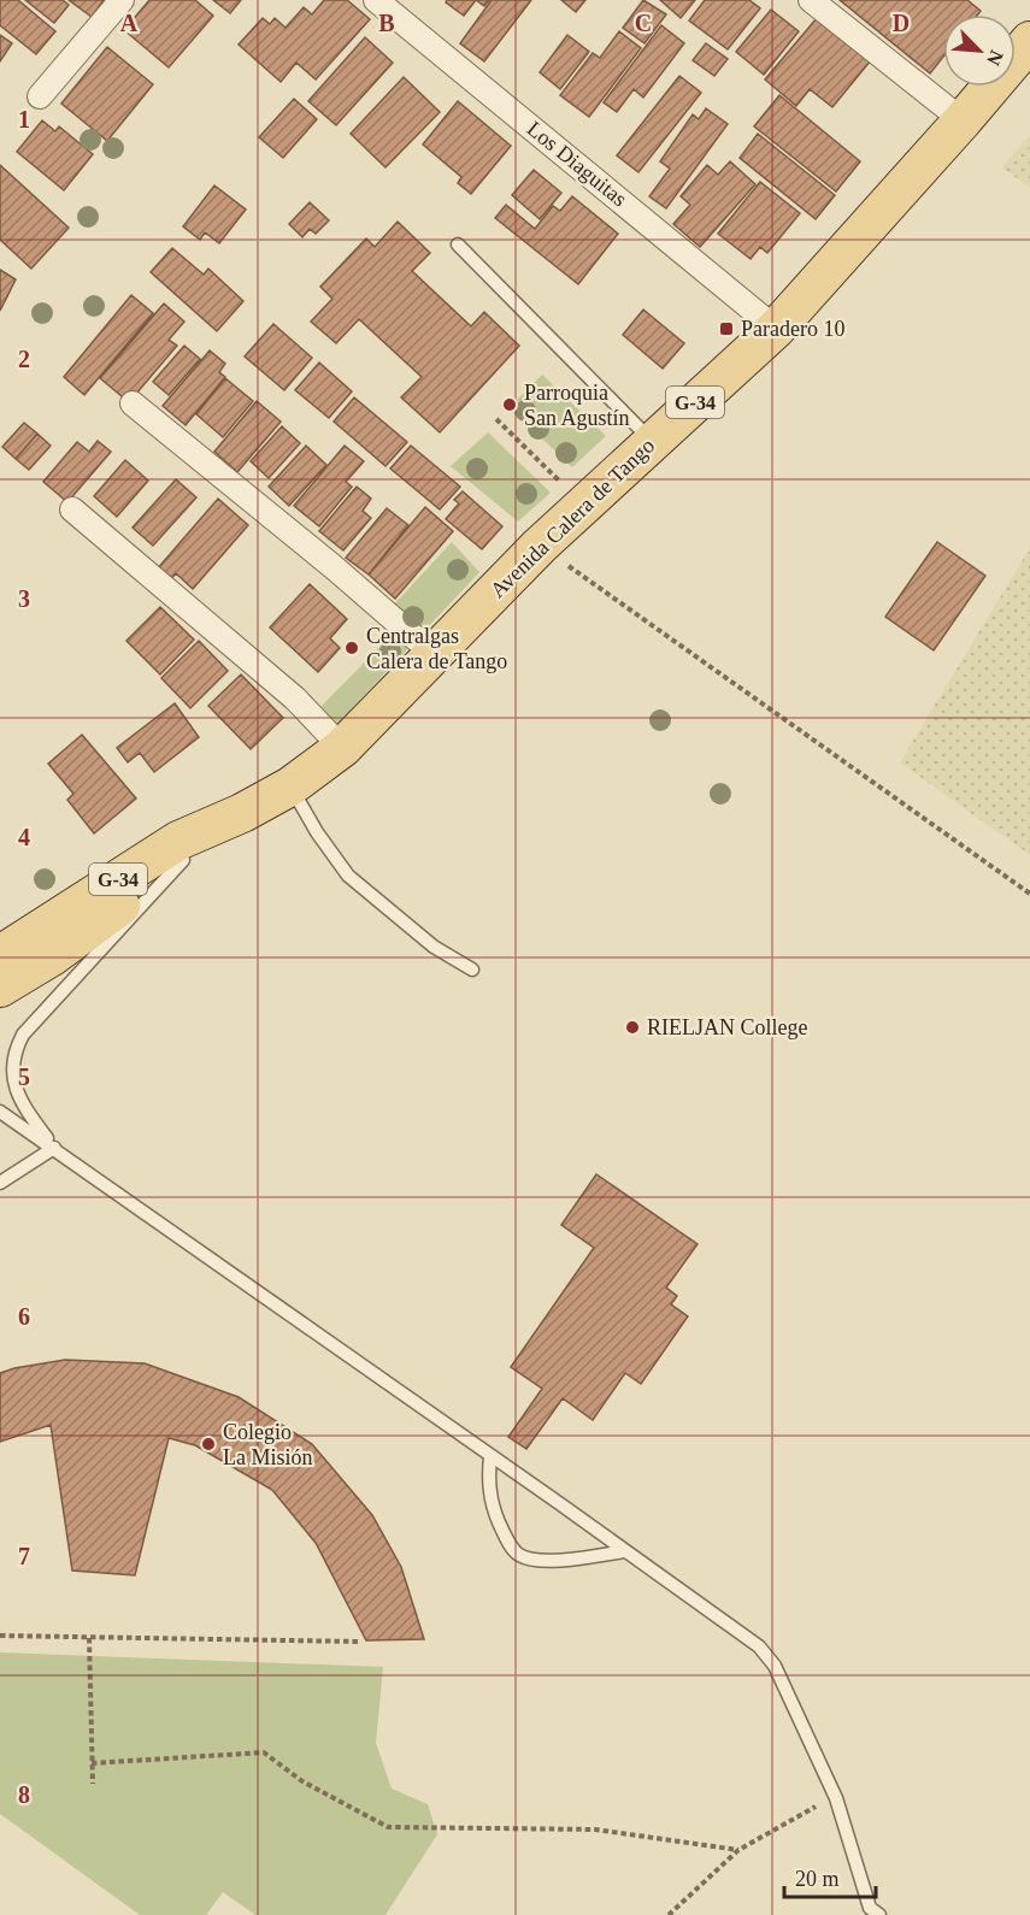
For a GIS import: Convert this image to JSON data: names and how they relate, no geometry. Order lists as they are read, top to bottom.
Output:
{
  "streets": {
    "main road": ["G-34", "Avenida Calera de Tango"],
    "street": ["Los Diaguitas"]
  },
  "crossings": [
    ["Los Diaguitas", "Avenida Calera de Tango"]
  ],
  "places": {
    "transit": ["Paradero 10"],
    "other": [
      "Parroquia San Agustín",
      "Centralgas Calera de Tango",
      "RIELJAN College",
      "Colegio La Misión"
    ]
  },
  "scale_bar": "20 m",
  "north": "bottom right",
  "grid": {
    "columns": [
      "A",
      "B",
      "C",
      "D"
    ],
    "rows": [
      "1",
      "2",
      "3",
      "4",
      "5",
      "6",
      "7",
      "8"
    ]
  }
}
